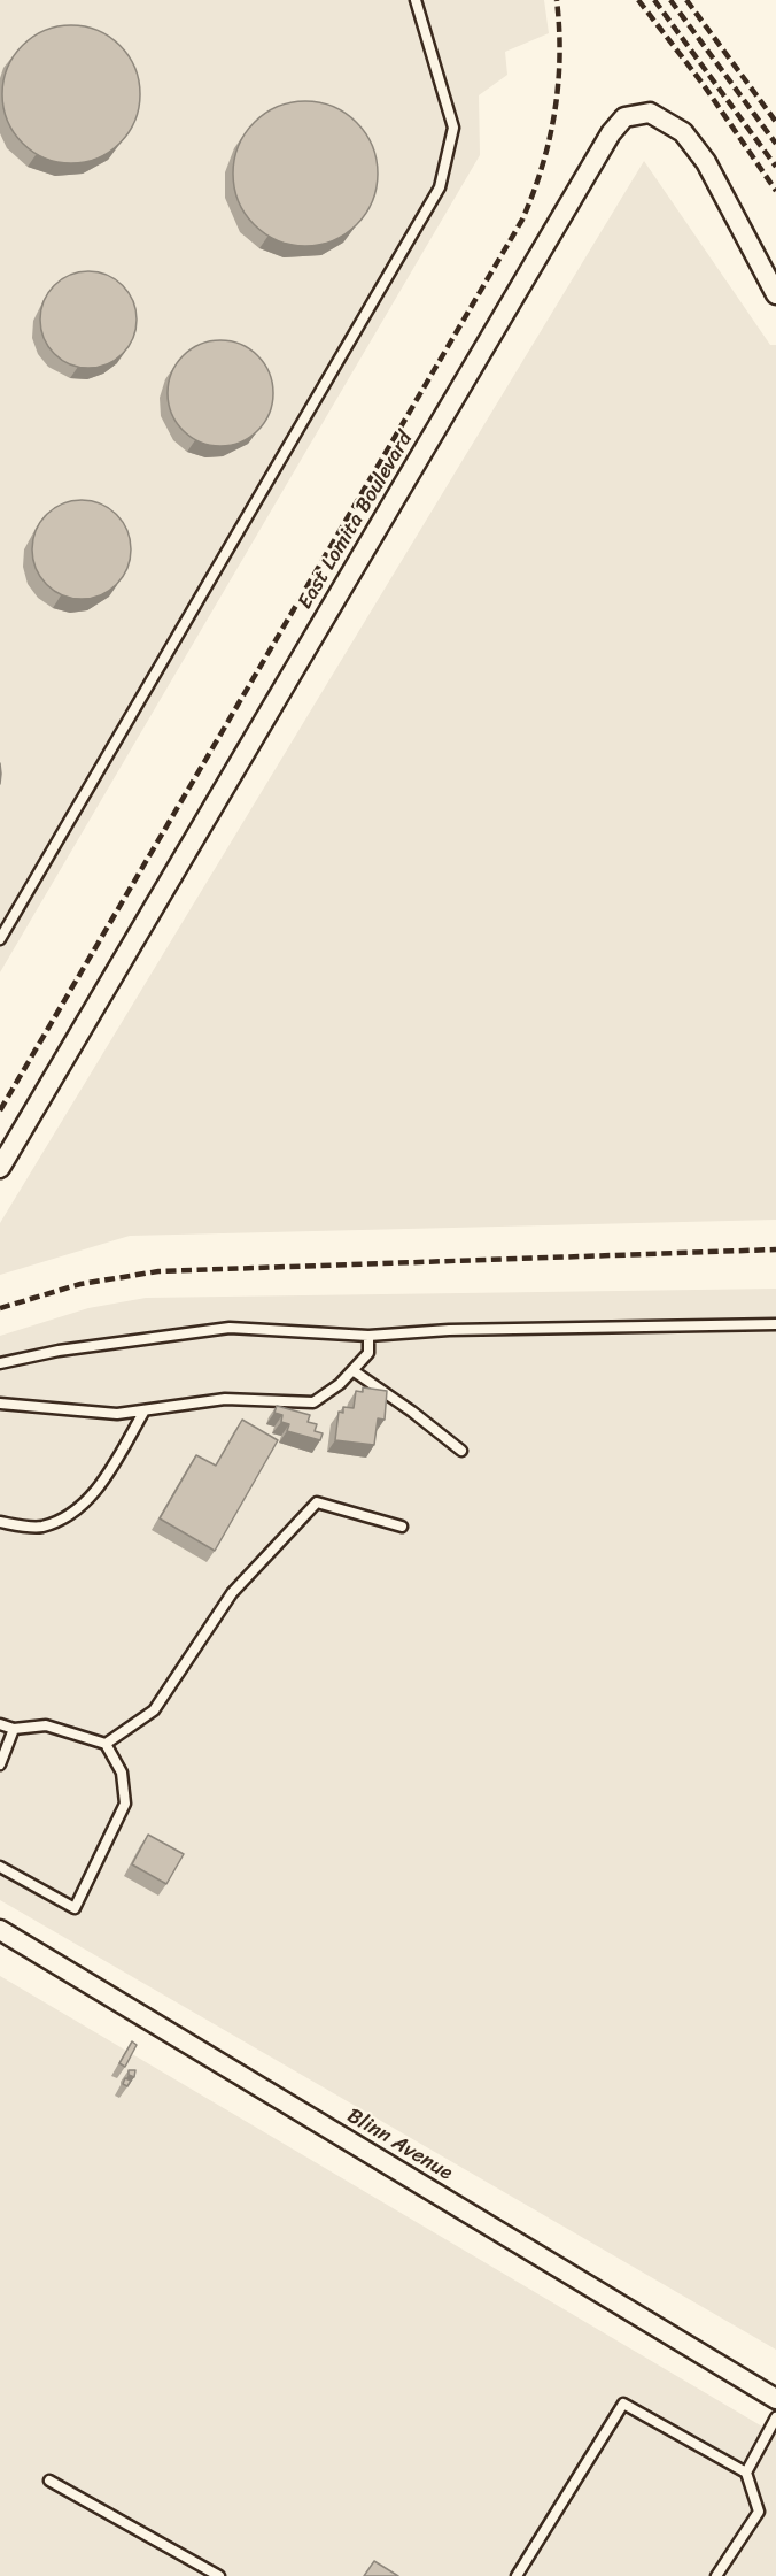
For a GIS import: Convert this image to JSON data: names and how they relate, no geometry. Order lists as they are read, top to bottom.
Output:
{
  "streets": {
    "street": ["East Lomita Boulevard", "Blinn Avenue"]
  }
}
